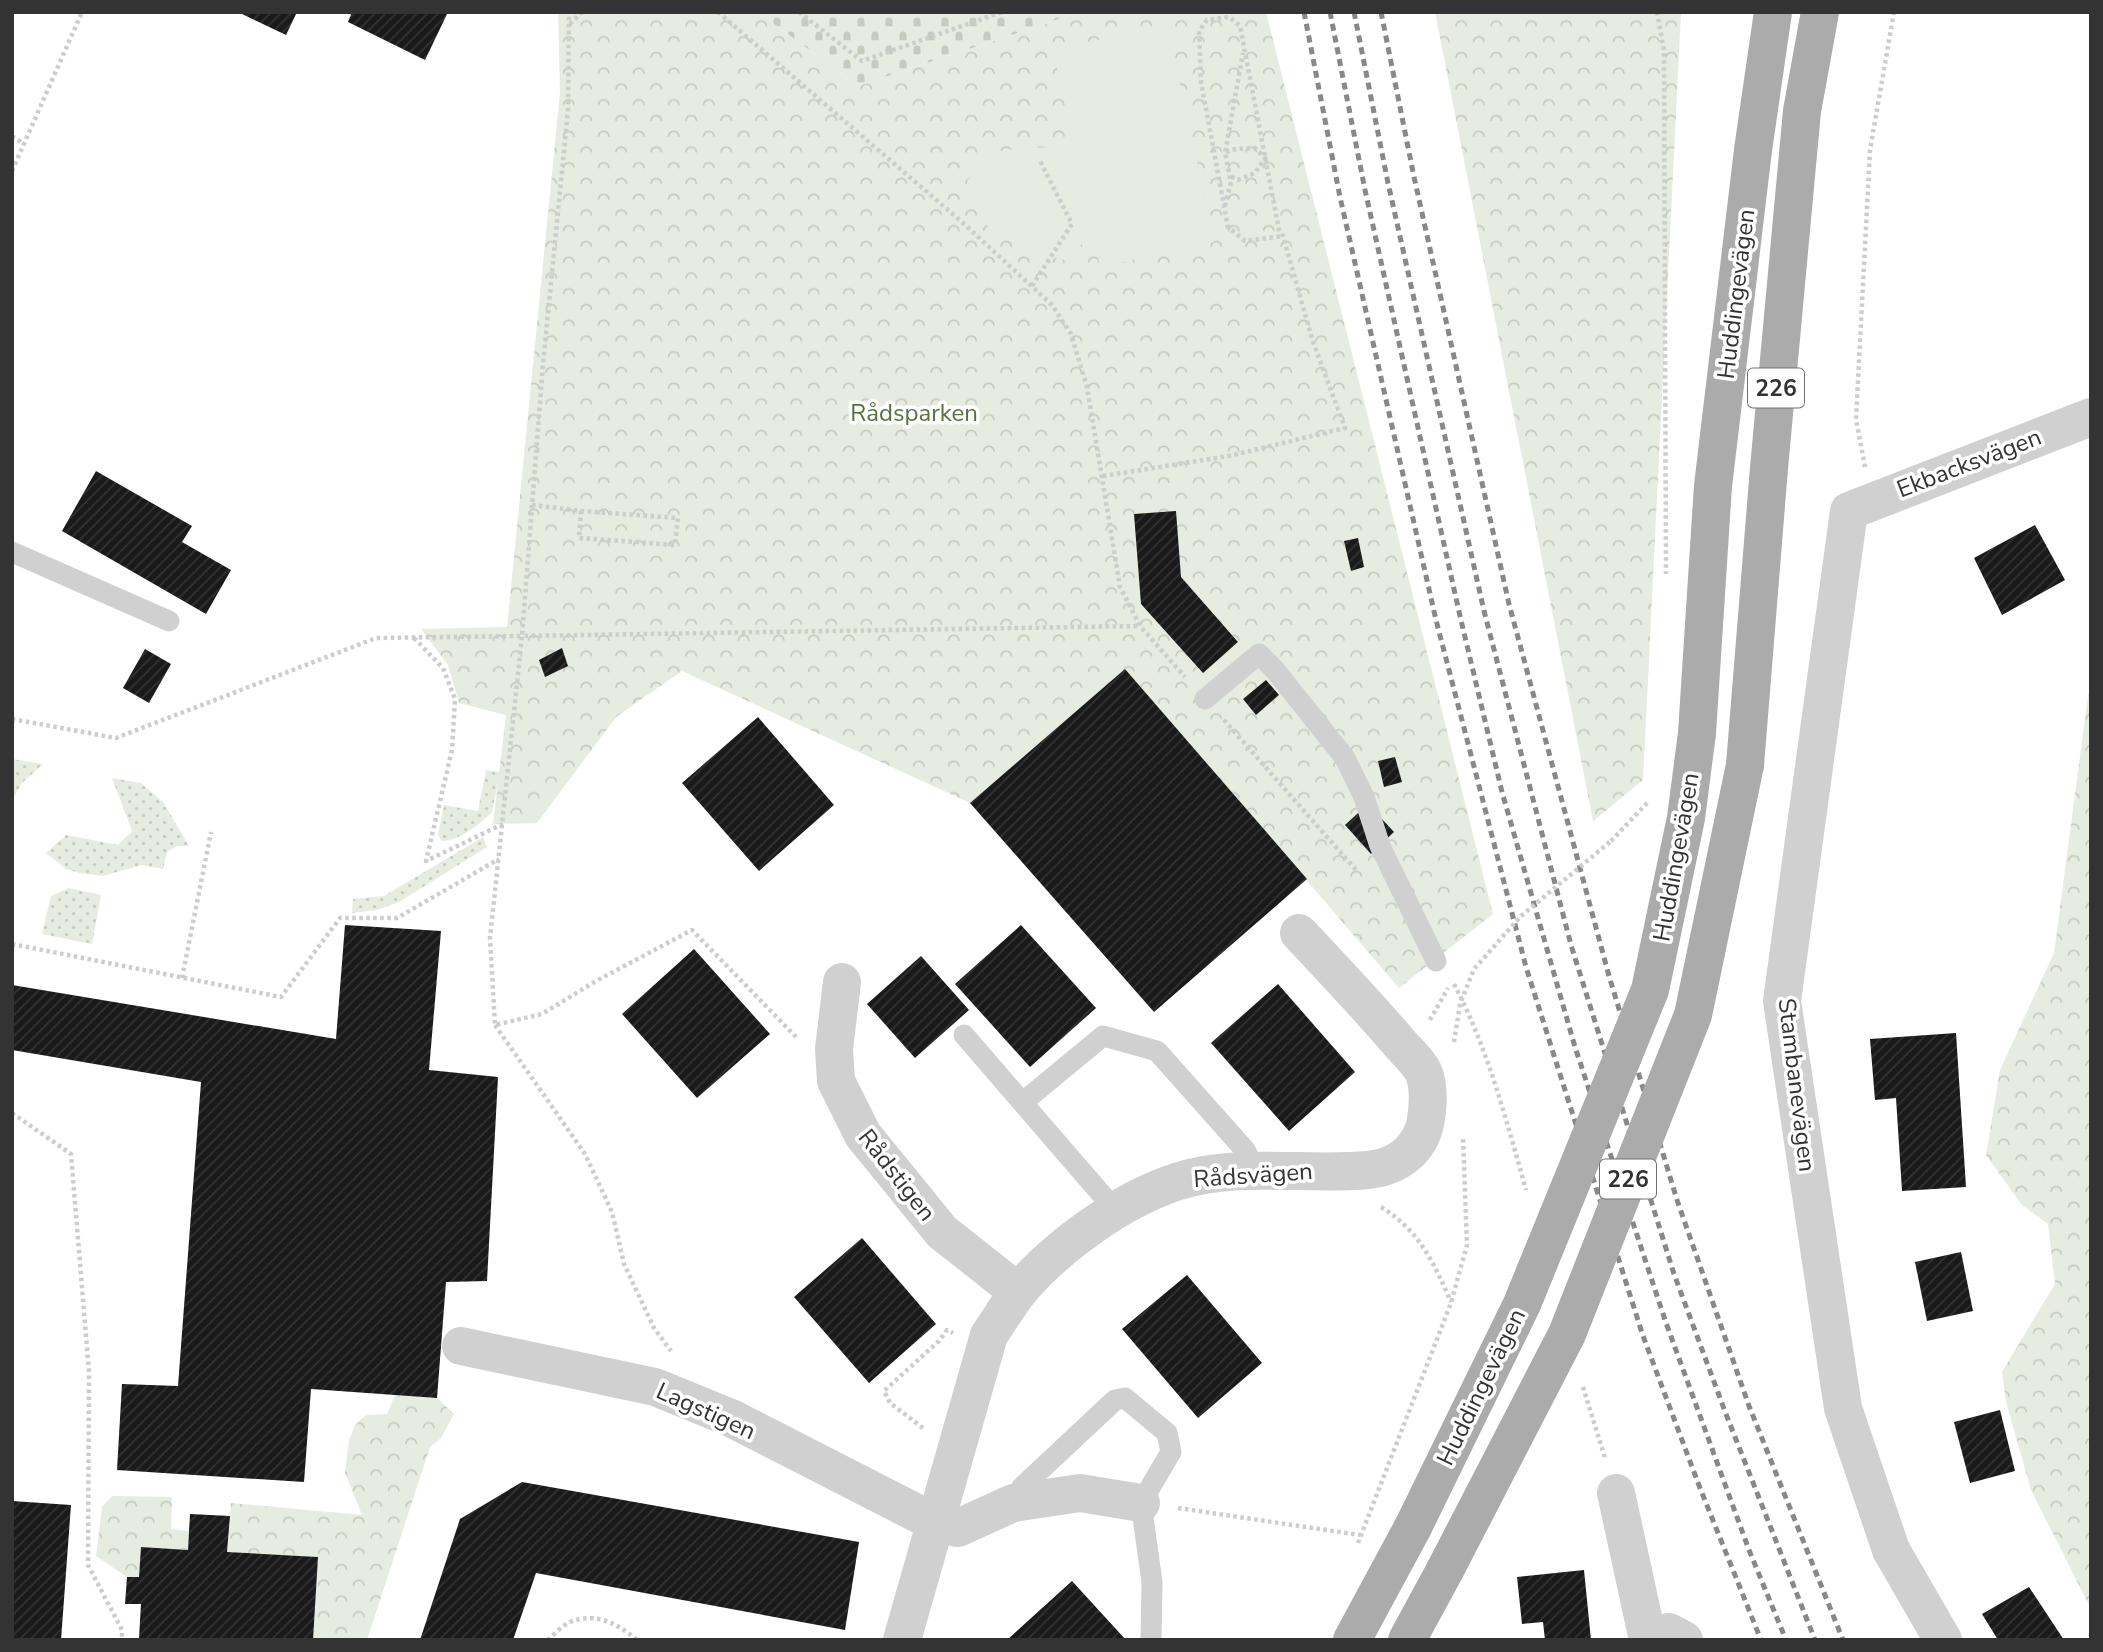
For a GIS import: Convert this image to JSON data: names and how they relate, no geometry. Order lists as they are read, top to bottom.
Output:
{
  "streets": {
    "main road": ["Huddingevägen", "226"],
    "street": [
      "Ekbacksvägen",
      "Stambanevägen",
      "Rådstigen",
      "Rådsvägen",
      "Lagstigen"
    ]
  },
  "crossings": [
    ["Ekbacksvägen", "Stambanevägen"],
    ["Rådstigen", "Rådsvägen"],
    ["Rådsvägen", "Lagstigen"]
  ],
  "parks": ["Rådsparken"]
}
